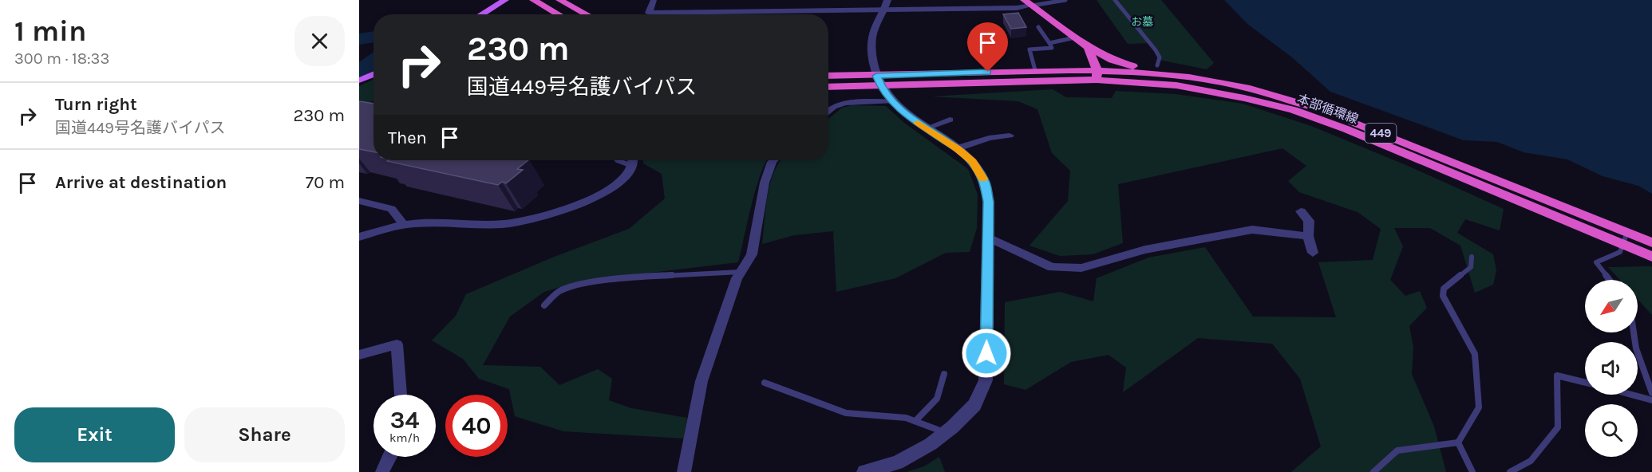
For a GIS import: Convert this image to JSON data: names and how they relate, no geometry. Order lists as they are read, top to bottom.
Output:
{
  "streets": {
    "highway": ["本部循環線", "449"]
  },
  "crossings": [
    ["本部循環線", "449"]
  ],
  "parks": ["お墓"],
  "north": "bottom left",
  "page": {
    "heading": ["1 min", "300 m · 18:33"],
    "turn": ["230 m", "国道449号名護バイパス"],
    "list": [
      {
        "name": "Turn right",
        "note": "国道449号名護バイパス",
        "value": "230 m"
      },
      {
        "name": "Arrive at destination",
        "value": "70 m"
      }
    ],
    "then": "Then",
    "speed": "34 km/h",
    "limit": "40",
    "buttons": ["Exit", "Share"]
  }
}
